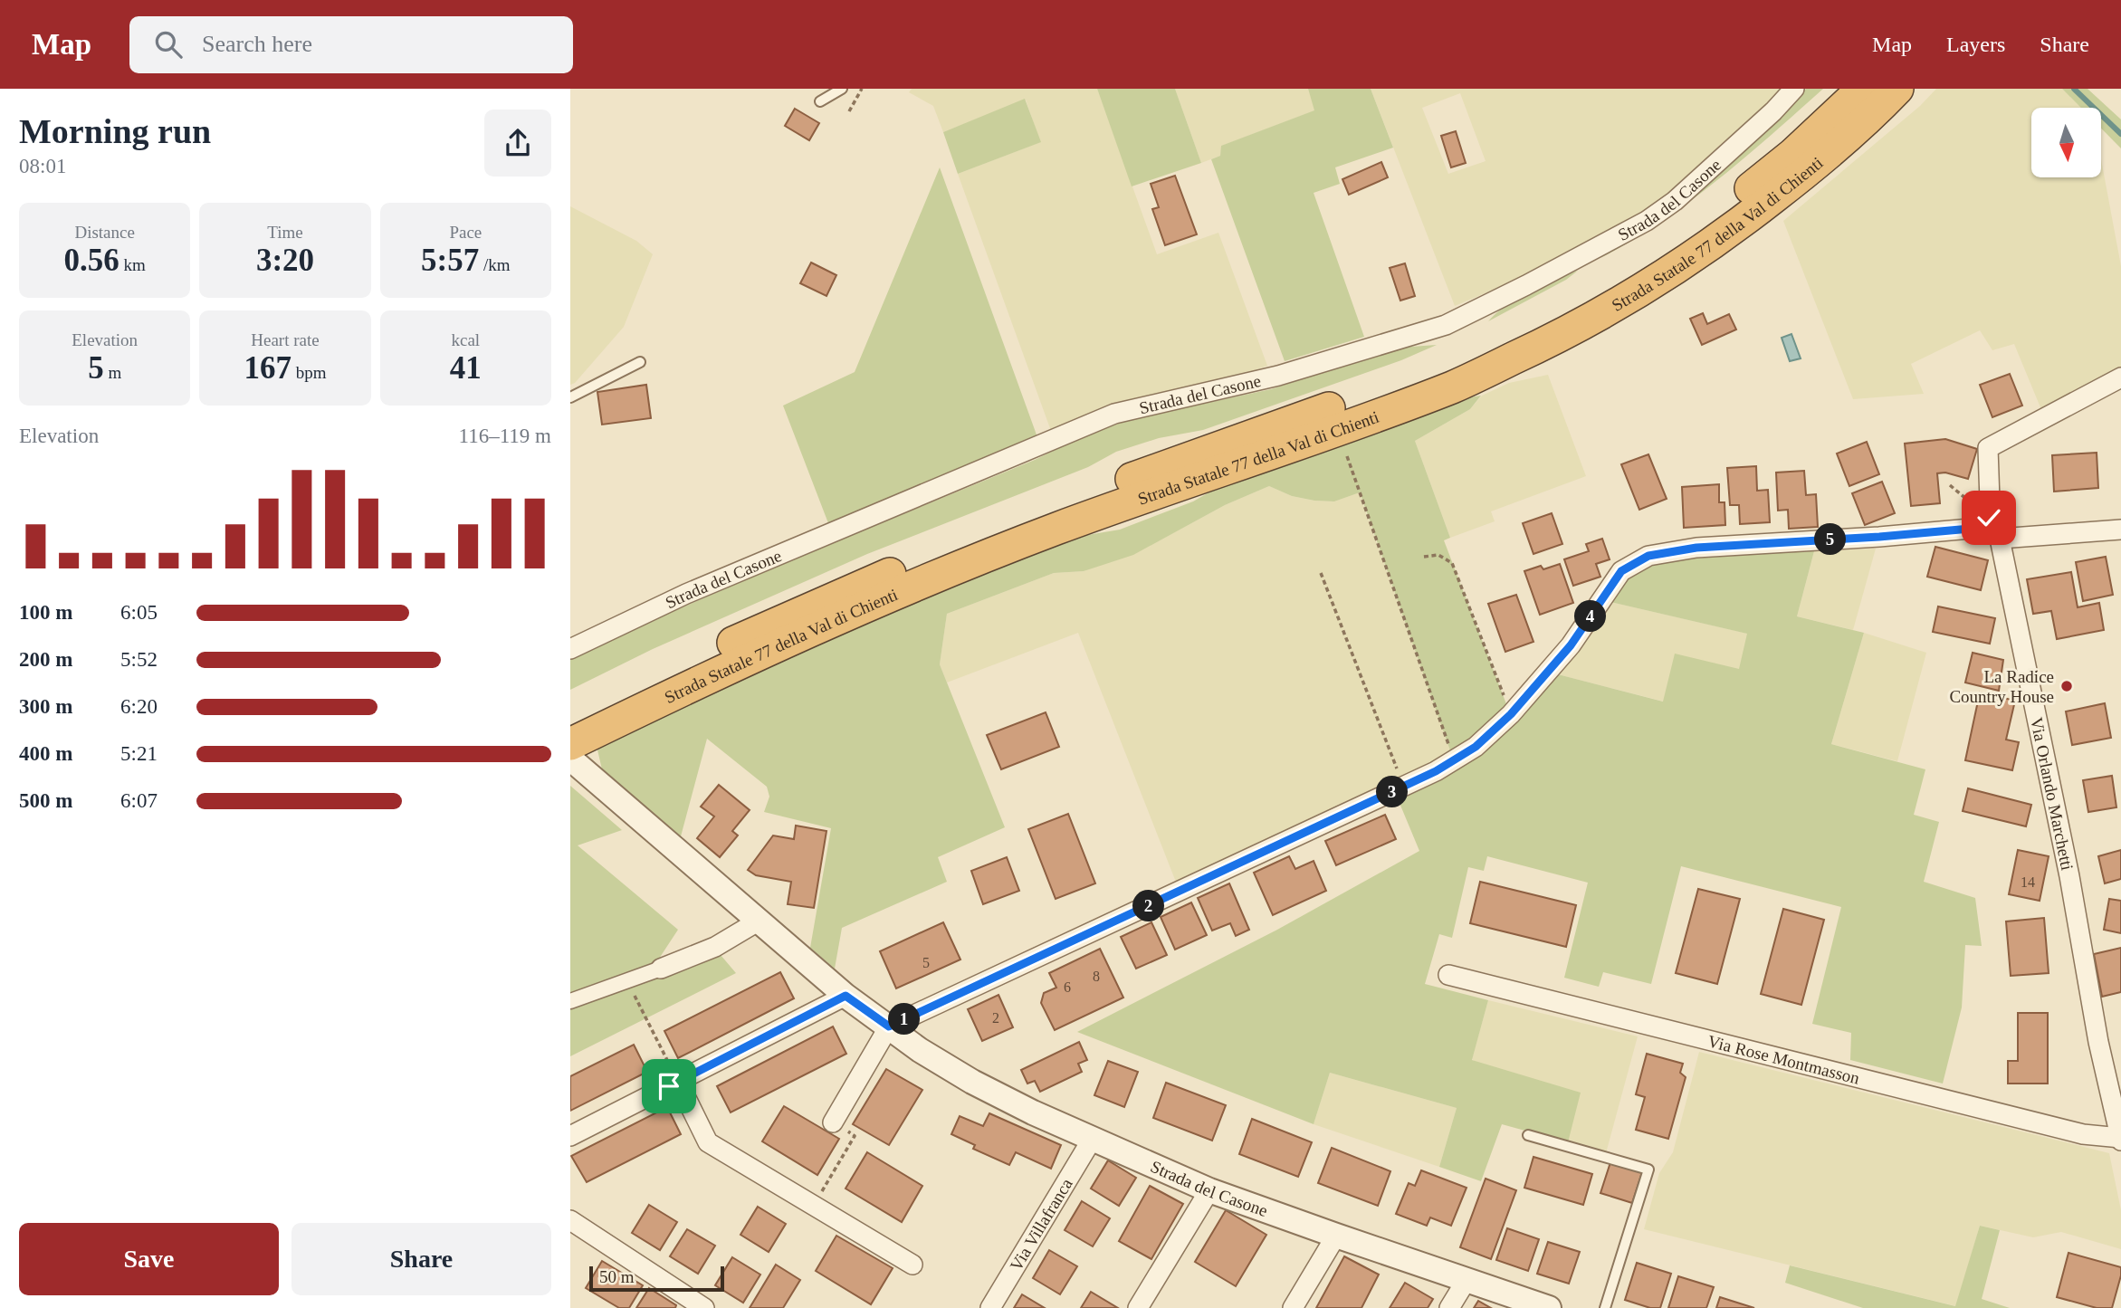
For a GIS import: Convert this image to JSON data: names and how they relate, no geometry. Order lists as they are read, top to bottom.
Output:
{
  "streets": {
    "highway": ["Strada Statale 77 della Val di Chienti"],
    "street": [
      "Strada del Casone",
      "Via Orlando Marchetti",
      "Via Rose Montmasson",
      "Via Villafranca"
    ]
  },
  "crossings": [
    ["Strada del Casone", "Strada Statale 77 della Val di Chienti"],
    ["Strada del Casone", "Via Villafranca"],
    ["Via Orlando Marchetti", "Via Rose Montmasson"]
  ],
  "places": ["La Radice Country House"],
  "house_numbers": [
    "14",
    "5",
    "8",
    "6",
    "2"
  ],
  "scale_bar": "50 m",
  "north": "bottom",
  "page": {
    "header": "Map",
    "search": "Search here",
    "nav": ["Map", "Layers", "Share"],
    "heading": ["Morning run", "08:01"],
    "stats": [
      ["Distance", "0.56 km"],
      ["Time", "3:20"],
      ["Pace", "5:57 /km"],
      ["Elevation", "5 m"],
      ["Heart rate", "167 bpm"],
      ["kcal", "41"]
    ],
    "chart": ["Elevation", "116–119 m"],
    "pins": [
      "5",
      "4",
      "3",
      "2",
      "1"
    ],
    "list": [
      {
        "name": "100 m",
        "note": "6:05"
      },
      {
        "name": "200 m",
        "note": "5:52"
      },
      {
        "name": "300 m",
        "note": "6:20"
      },
      {
        "name": "400 m",
        "note": "5:21"
      },
      {
        "name": "500 m",
        "note": "6:07"
      }
    ],
    "buttons": ["Save", "Share"],
    "scale": "50 m"
  }
}
